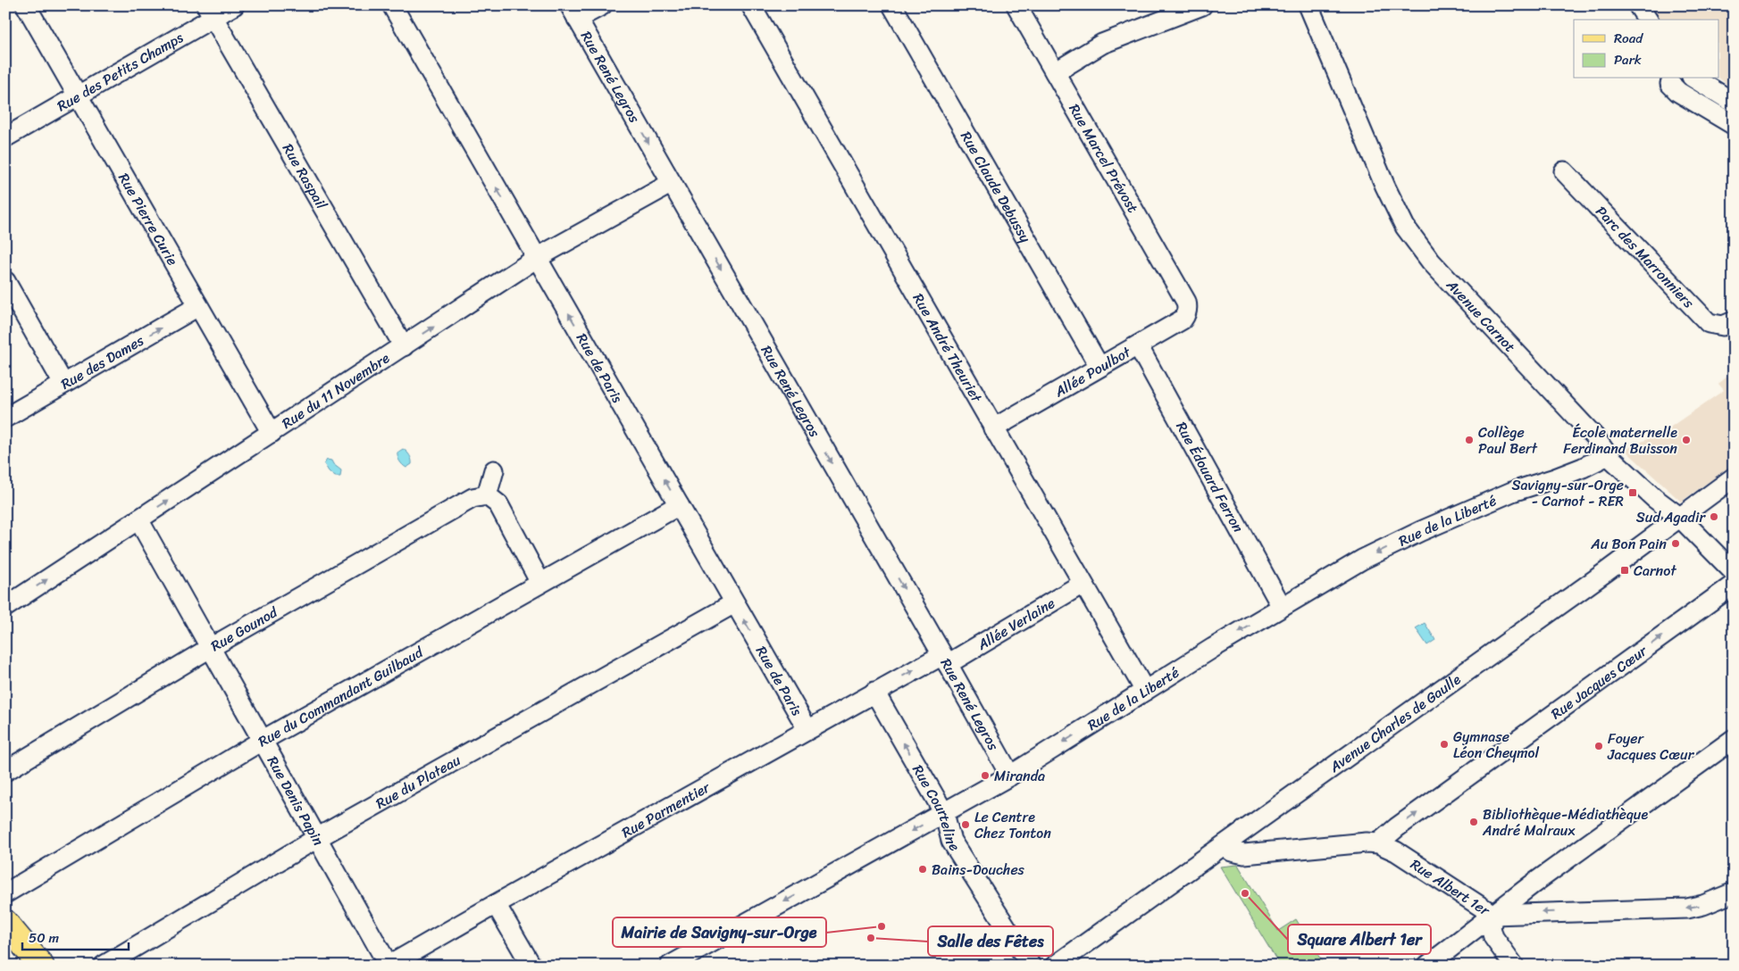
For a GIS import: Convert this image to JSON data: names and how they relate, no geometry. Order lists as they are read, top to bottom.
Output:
{
  "streets": {
    "street": [
      "Rue des Petits Champs",
      "Rue René Legros",
      "Rue Marcel Prévost",
      "Rue Raspail",
      "Rue Claude Debussy",
      "Rue Pierre Curie",
      "Parc des Marronniers",
      "Avenue Carnot",
      "Rue André Theuriet",
      "Rue des Dames",
      "Rue de Paris",
      "Allée Poulbot",
      "Rue du 11 Novembre",
      "Rue Édouard Ferron",
      "Rue de la Liberté",
      "Allée Verlaine",
      "Rue Gounod",
      "Rue Jacques Cœur",
      "Rue du Commandant Guilbaud",
      "Avenue Charles de Gaulle",
      "Rue du Plateau",
      "Rue Denis Papin",
      "Rue Courteline",
      "Rue Parmentier",
      "Rue Albert 1er"
    ]
  },
  "crossings": [
    ["Rue des Petits Champs", "Rue Raspail"],
    ["Rue des Petits Champs", "Rue Pierre Curie"],
    ["Rue René Legros", "Rue du 11 Novembre"],
    ["Rue René Legros", "Rue de la Liberté"],
    ["Rue René Legros", "Allée Verlaine"],
    ["Rue René Legros", "Rue Parmentier"],
    ["Rue Marcel Prévost", "Allée Poulbot"],
    ["Rue Raspail", "Rue du 11 Novembre"],
    ["Rue Claude Debussy", "Allée Poulbot"],
    ["Rue Pierre Curie", "Rue des Dames"],
    ["Rue Pierre Curie", "Rue du 11 Novembre"],
    ["Avenue Carnot", "Rue de la Liberté"],
    ["Avenue Carnot", "Avenue Charles de Gaulle"],
    ["Rue André Theuriet", "Allée Poulbot"],
    ["Rue André Theuriet", "Rue de la Liberté"],
    ["Rue André Theuriet", "Allée Verlaine"],
    ["Rue de Paris", "Rue du 11 Novembre"],
    ["Rue de Paris", "Rue du Commandant Guilbaud"],
    ["Rue de Paris", "Rue du Plateau"],
    ["Rue de Paris", "Rue Parmentier"],
    ["Allée Poulbot", "Rue Édouard Ferron"],
    ["Rue du 11 Novembre", "Rue Denis Papin"],
    ["Rue Édouard Ferron", "Rue de la Liberté"],
    ["Rue de la Liberté", "Rue Courteline"],
    ["Allée Verlaine", "Rue Parmentier"],
    ["Rue Gounod", "Rue Denis Papin"],
    ["Rue Jacques Cœur", "Rue Albert 1er"],
    ["Rue du Commandant Guilbaud", "Rue Denis Papin"],
    ["Rue du Plateau", "Rue Denis Papin"],
    ["Rue Denis Papin", "Rue Parmentier"],
    ["Rue Courteline", "Rue Parmentier"]
  ],
  "one_way": [
    "Rue René Legros",
    "Rue des Dames",
    "Rue de Paris",
    "Rue du 11 Novembre",
    "Rue de la Liberté",
    "Rue Courteline",
    "Rue Albert 1er"
  ],
  "places": {
    "other": [
      "Collège Paul Bert",
      "École maternelle Ferdinand Buisson",
      "Sud Agadir",
      "Au Bon Pain",
      "Gymnase Léon Cheymol",
      "Foyer Jacques Cœur",
      "Miranda",
      "Bibliothèque-Médiathèque André Malraux",
      "Le Centre Chez Tonton",
      "Bains-Douches",
      "Square Albert 1er",
      "Mairie de Savigny-sur-Orge",
      "Salle des Fêtes"
    ],
    "transit": ["Savigny-sur-Orge - Carnot - RER", "Carnot"]
  },
  "legend": ["Road", "Park"],
  "scale_bar": "50 m"
}
